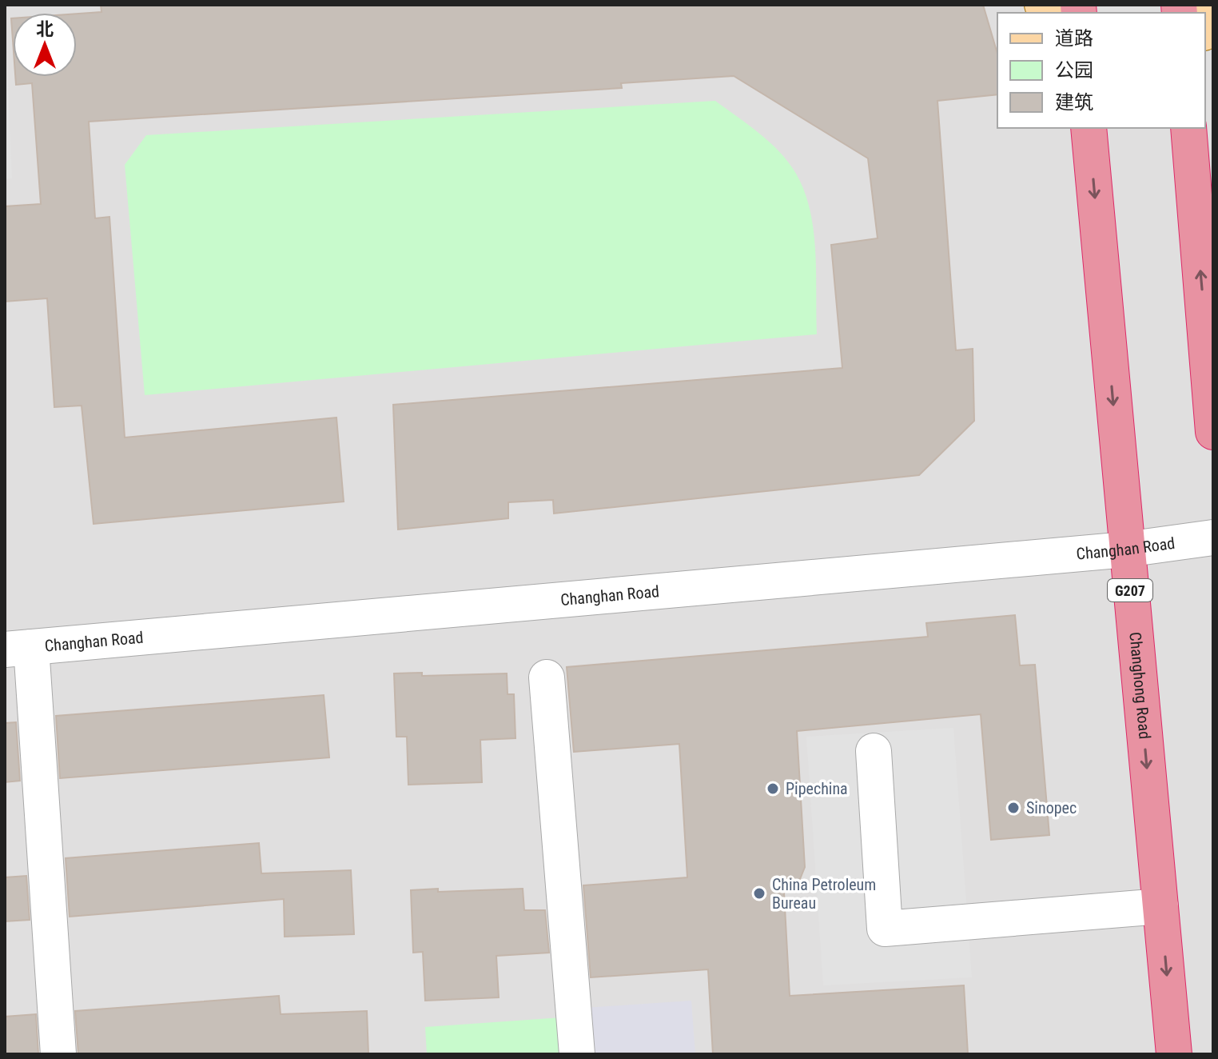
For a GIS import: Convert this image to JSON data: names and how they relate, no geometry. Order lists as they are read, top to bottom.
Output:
{
  "streets": {
    "highway": ["G207", "Changhong Road"],
    "street": ["Changhan Road"]
  },
  "crossings": [
    ["Changhan Road", "Changhong Road"]
  ],
  "places": ["Pipechina", "Sinopec", "China Petroleum Bureau"],
  "legend": ["道路", "公园", "建筑"],
  "north": "top"
}
